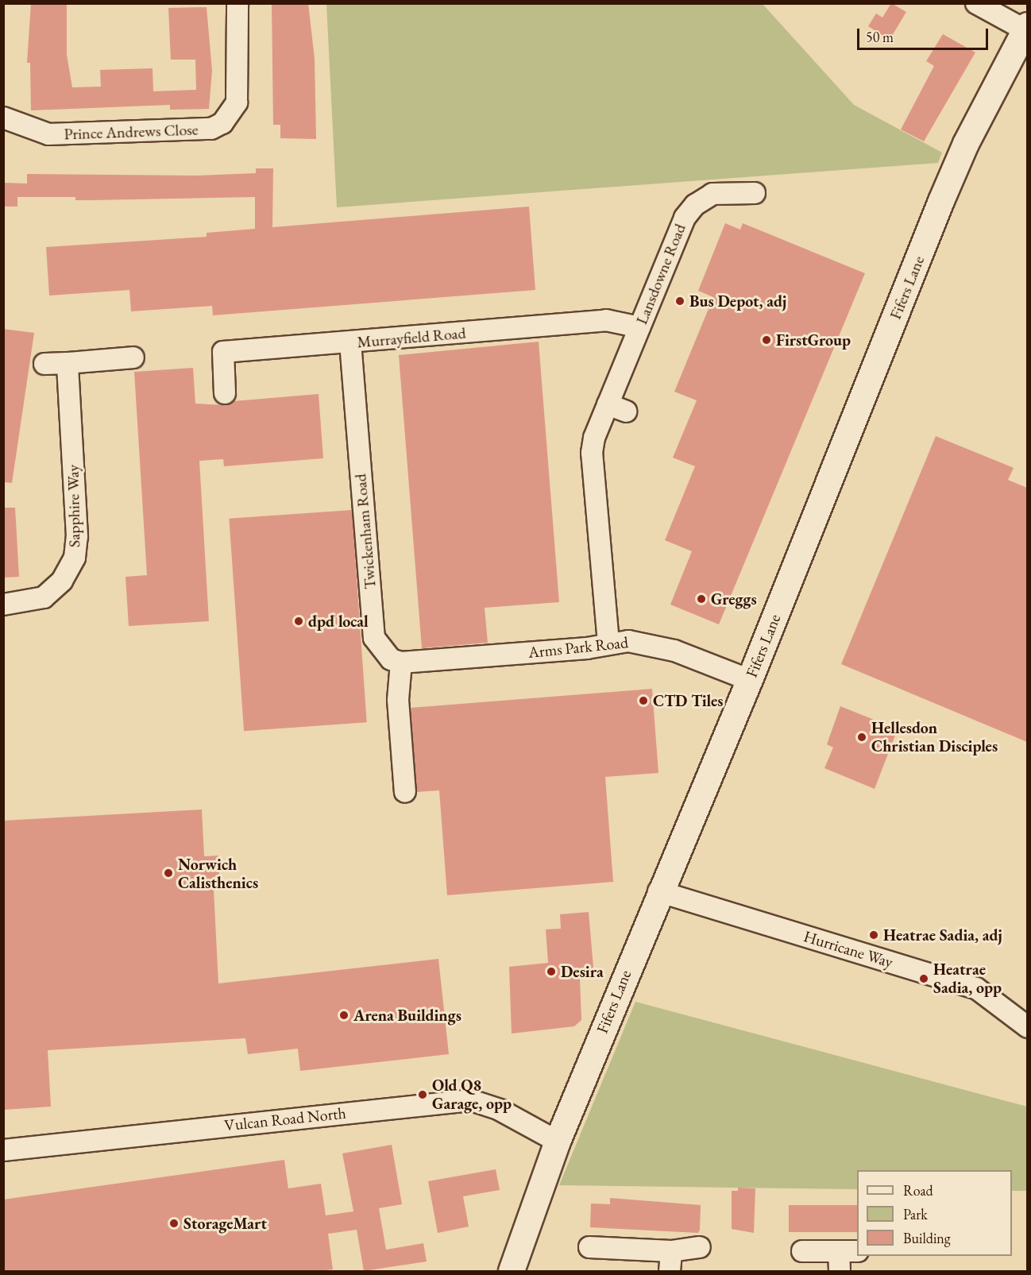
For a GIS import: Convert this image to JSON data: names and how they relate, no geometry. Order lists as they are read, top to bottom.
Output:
{
  "streets": {
    "street": [
      "Prince Andrews Close",
      "Lansdowne Road",
      "Fifers Lane",
      "Murrayfield Road",
      "Sapphire Way",
      "Twickenham Road",
      "Arms Park Road",
      "Hurricane Way",
      "Vulcan Road North"
    ]
  },
  "crossings": [
    ["Lansdowne Road", "Murrayfield Road"],
    ["Lansdowne Road", "Arms Park Road"],
    ["Fifers Lane", "Arms Park Road"],
    ["Fifers Lane", "Hurricane Way"],
    ["Fifers Lane", "Vulcan Road North"],
    ["Murrayfield Road", "Twickenham Road"],
    ["Twickenham Road", "Arms Park Road"]
  ],
  "places": [
    "Bus Depot, adj",
    "FirstGroup",
    "Greggs",
    "dpd local",
    "CTD Tiles",
    "Hellesdon Christian Disciples",
    "Norwich Calisthenics",
    "Heatrae Sadia, adj",
    "Desira",
    "Heatrae Sadia, opp",
    "Arena Buildings",
    "Old Q8 Garage, opp",
    "StorageMart"
  ],
  "legend": ["Road", "Park", "Building"],
  "scale_bar": "50 m"
}
